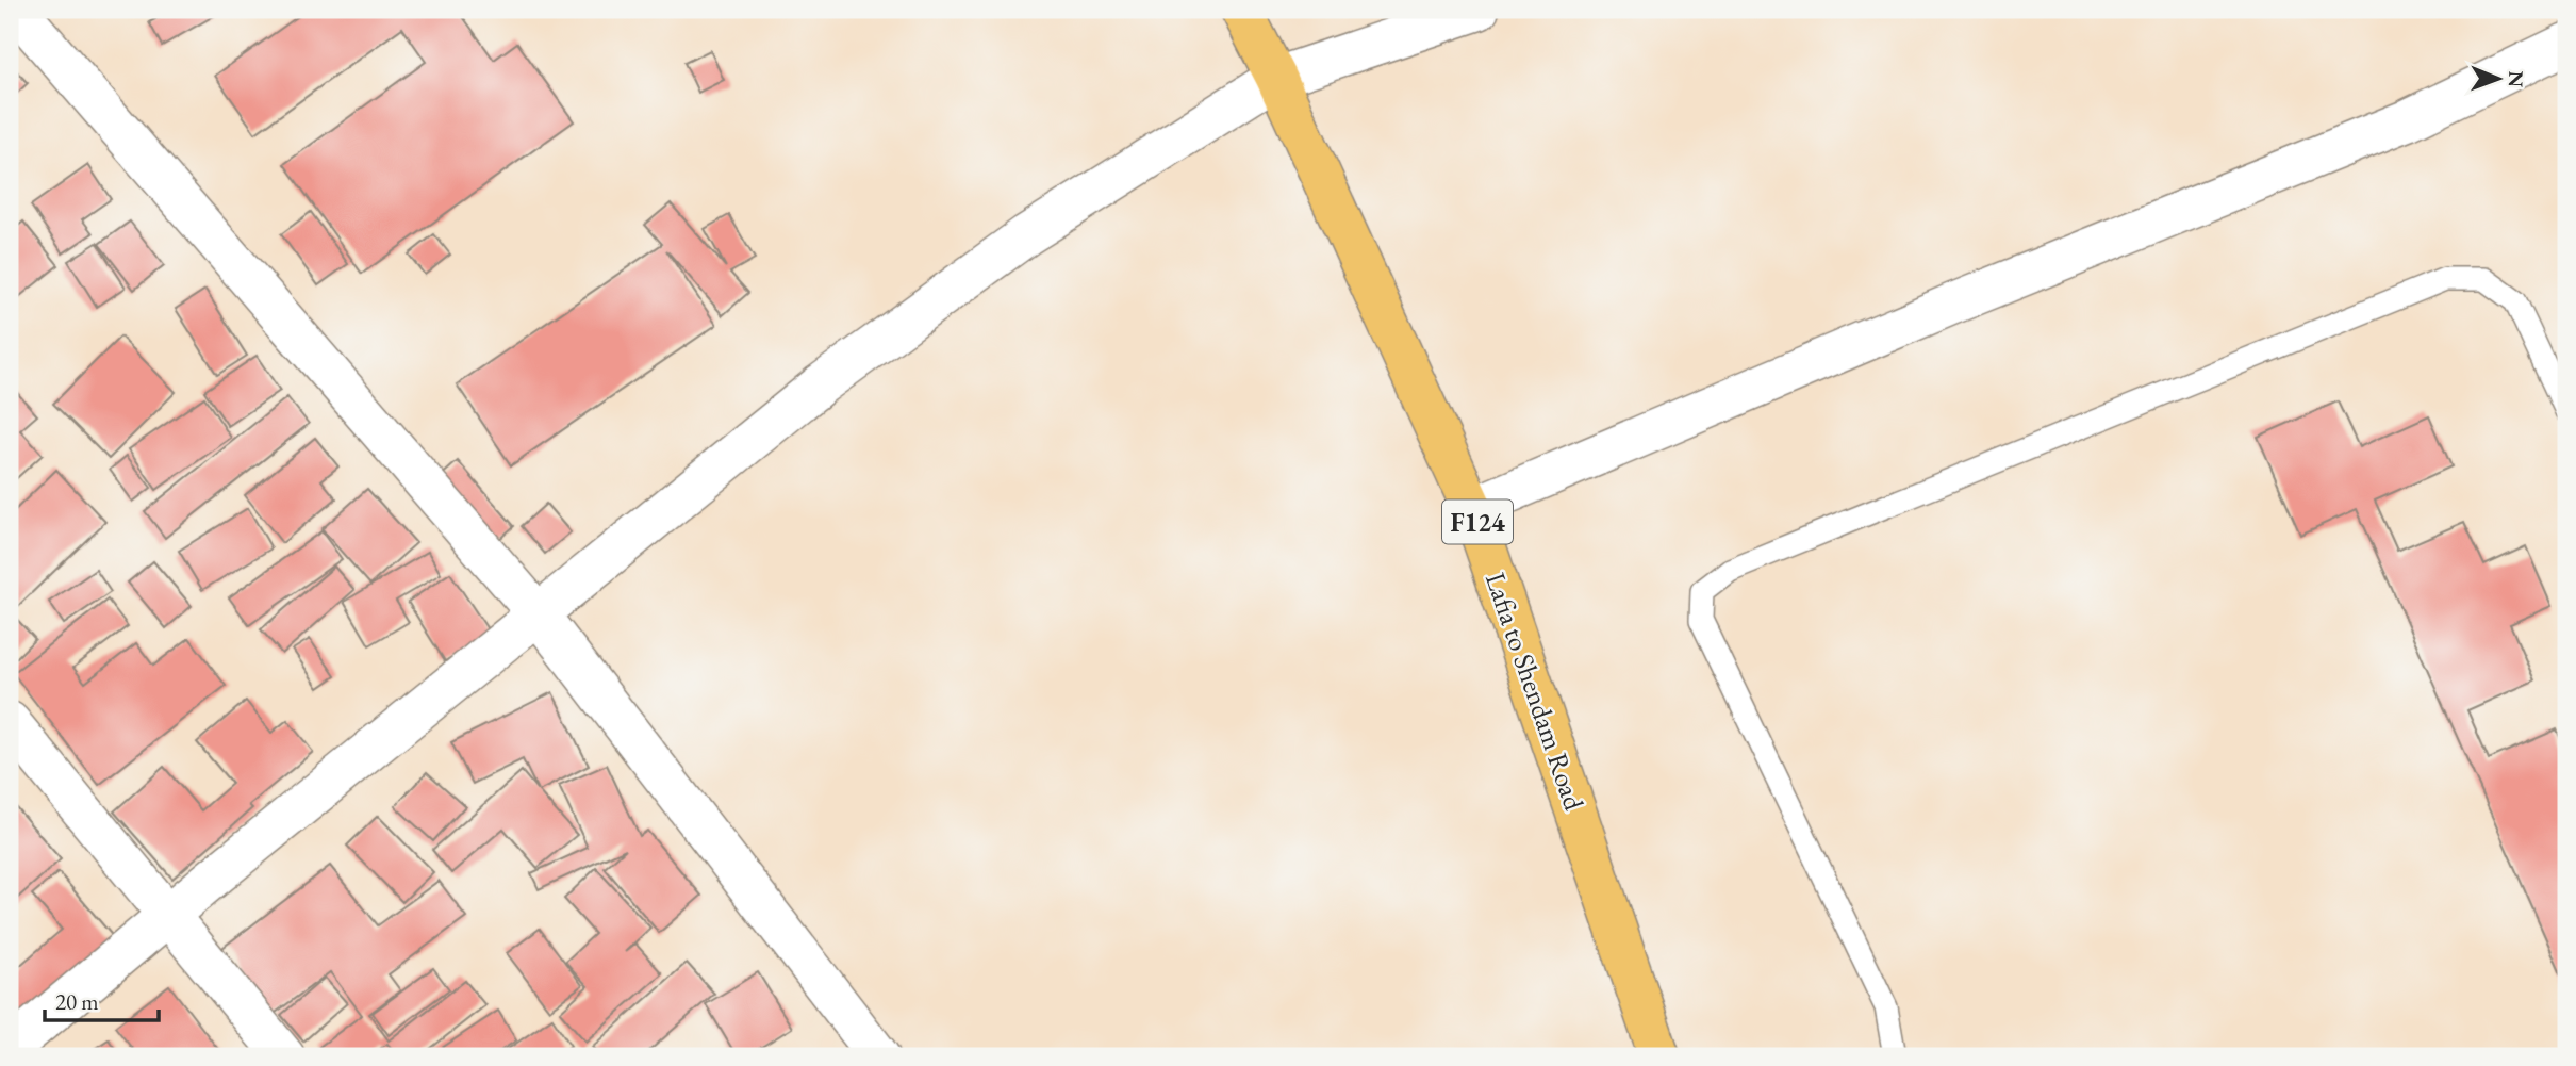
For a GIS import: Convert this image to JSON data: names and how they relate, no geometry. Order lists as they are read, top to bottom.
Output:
{
  "streets": {
    "main road": ["F124", "Lafia to Shendam Road"]
  },
  "scale_bar": "20 m",
  "north": "right"
}
